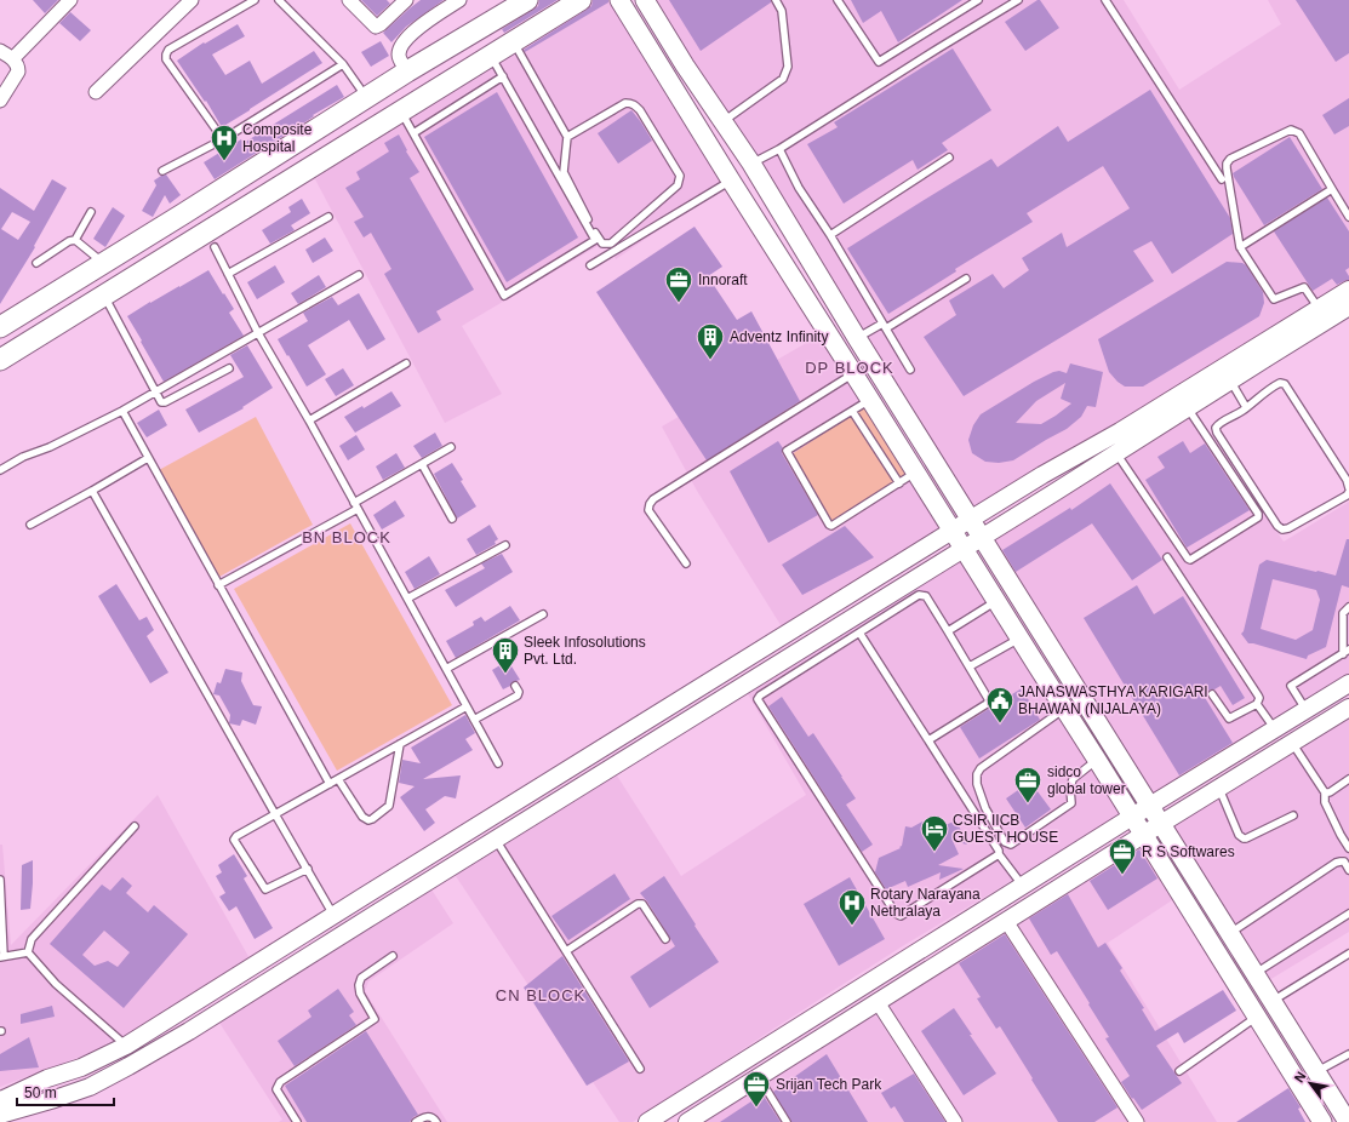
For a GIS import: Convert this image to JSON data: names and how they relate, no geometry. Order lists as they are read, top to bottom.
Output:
{
  "districts": ["DP BLOCK", "BN BLOCK", "CN BLOCK"],
  "places": {
    "hospital": ["Composite Hospital", "Rotary Narayana Nethralaya"],
    "office": [
      "Innoraft",
      "sidco global tower",
      "R S Softwares",
      "Srijan Tech Park"
    ],
    "building": ["Adventz Infinity", "Sleek Infosolutions Pvt. Ltd."],
    "public building": ["JANASWASTHYA KARIGARI BHAWAN (NIJALAYA)"],
    "hotel": ["CSIR IICB GUEST HOUSE"]
  },
  "scale_bar": "50 m",
  "north": "top left"
}
